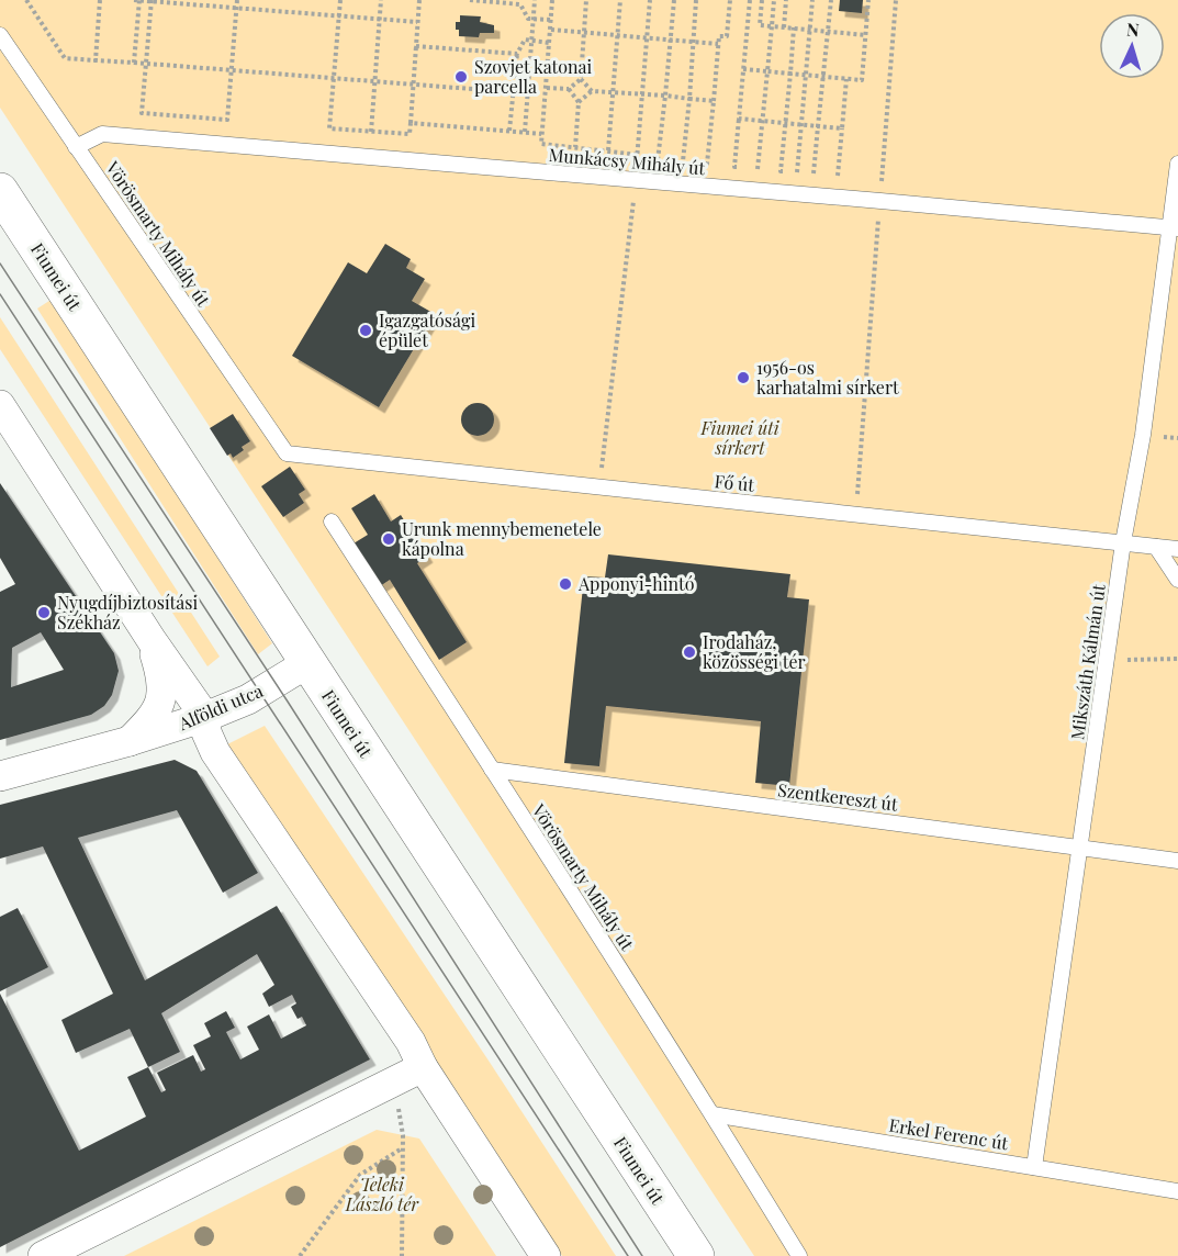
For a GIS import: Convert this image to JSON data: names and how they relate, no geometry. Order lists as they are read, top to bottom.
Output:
{
  "streets": {
    "main road": ["Fiumei út"],
    "street": ["Alföldi utca"],
    "lane": [
      "Munkácsy Mihály út",
      "Vörösmarty Mihály út",
      "Fő út",
      "Mikszáth Kálmán út",
      "Szentkereszt út",
      "Erkel Ferenc út"
    ]
  },
  "crossings": [
    ["Munkácsy Mihály út", "Vörösmarty Mihály út"],
    ["Munkácsy Mihály út", "Mikszáth Kálmán út"],
    ["Vörösmarty Mihály út", "Fő út"],
    ["Vörösmarty Mihály út", "Szentkereszt út"],
    ["Vörösmarty Mihály út", "Erkel Ferenc út"],
    ["Fiumei út", "Alföldi utca"],
    ["Fő út", "Mikszáth Kálmán út"],
    ["Mikszáth Kálmán út", "Szentkereszt út"],
    ["Mikszáth Kálmán út", "Erkel Ferenc út"]
  ],
  "parks": ["Fiumei úti sírkert", "Teleki László tér"],
  "places": [
    "Szovjet katonai parcella",
    "Igazgatósági épület",
    "1956-os karhatalmi sírkert",
    "Urunk mennybemenetele kápolna",
    "Apponyi-hintó",
    "Nyugdíjbiztosítási Székház",
    "Irodaház, közösségi tér"
  ],
  "north": "top"
}
